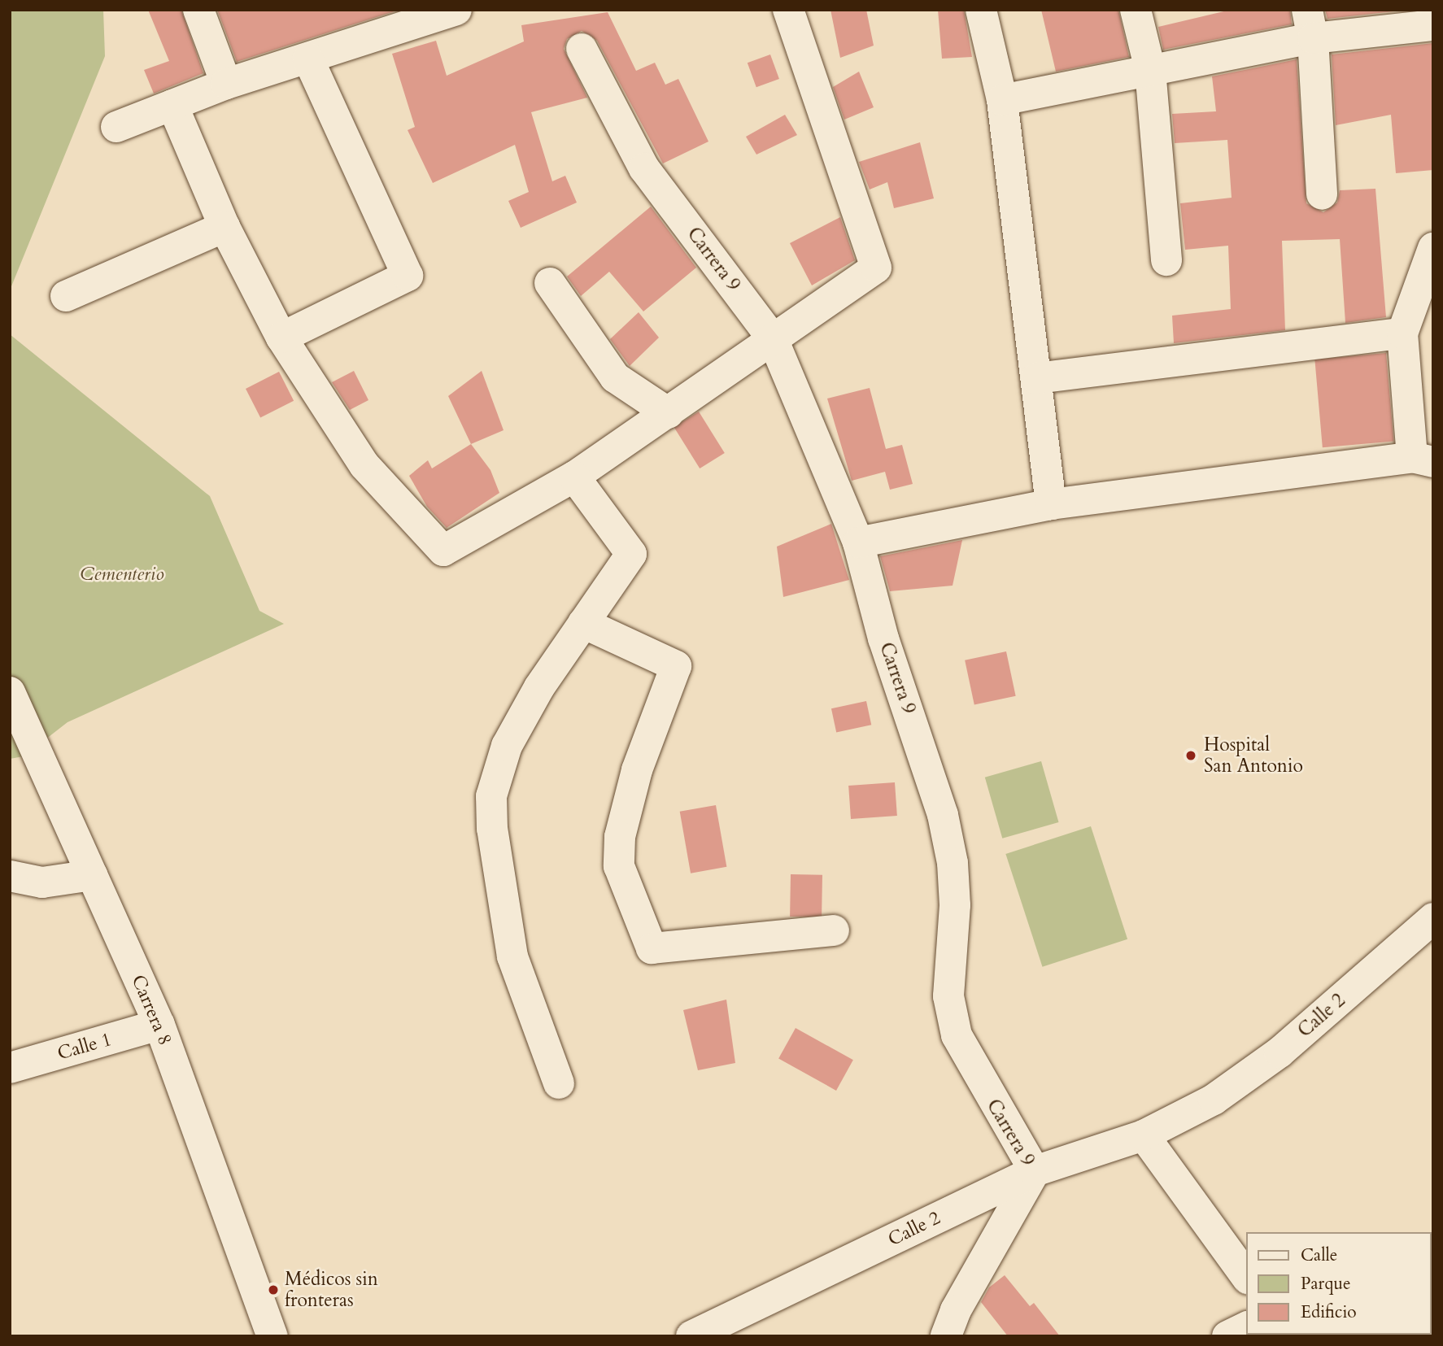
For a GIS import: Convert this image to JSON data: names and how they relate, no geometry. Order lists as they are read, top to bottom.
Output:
{
  "streets": {
    "street": [
      "Carrera 9",
      "Carrera 8",
      "Calle 2",
      "Calle 1"
    ]
  },
  "crossings": [
    ["Carrera 9", "Calle 2"],
    ["Carrera 8", "Calle 1"]
  ],
  "parks": ["Cementerio"],
  "places": ["Hospital San Antonio", "Médicos sin fronteras"],
  "legend": ["Calle", "Parque", "Edificio"]
}
